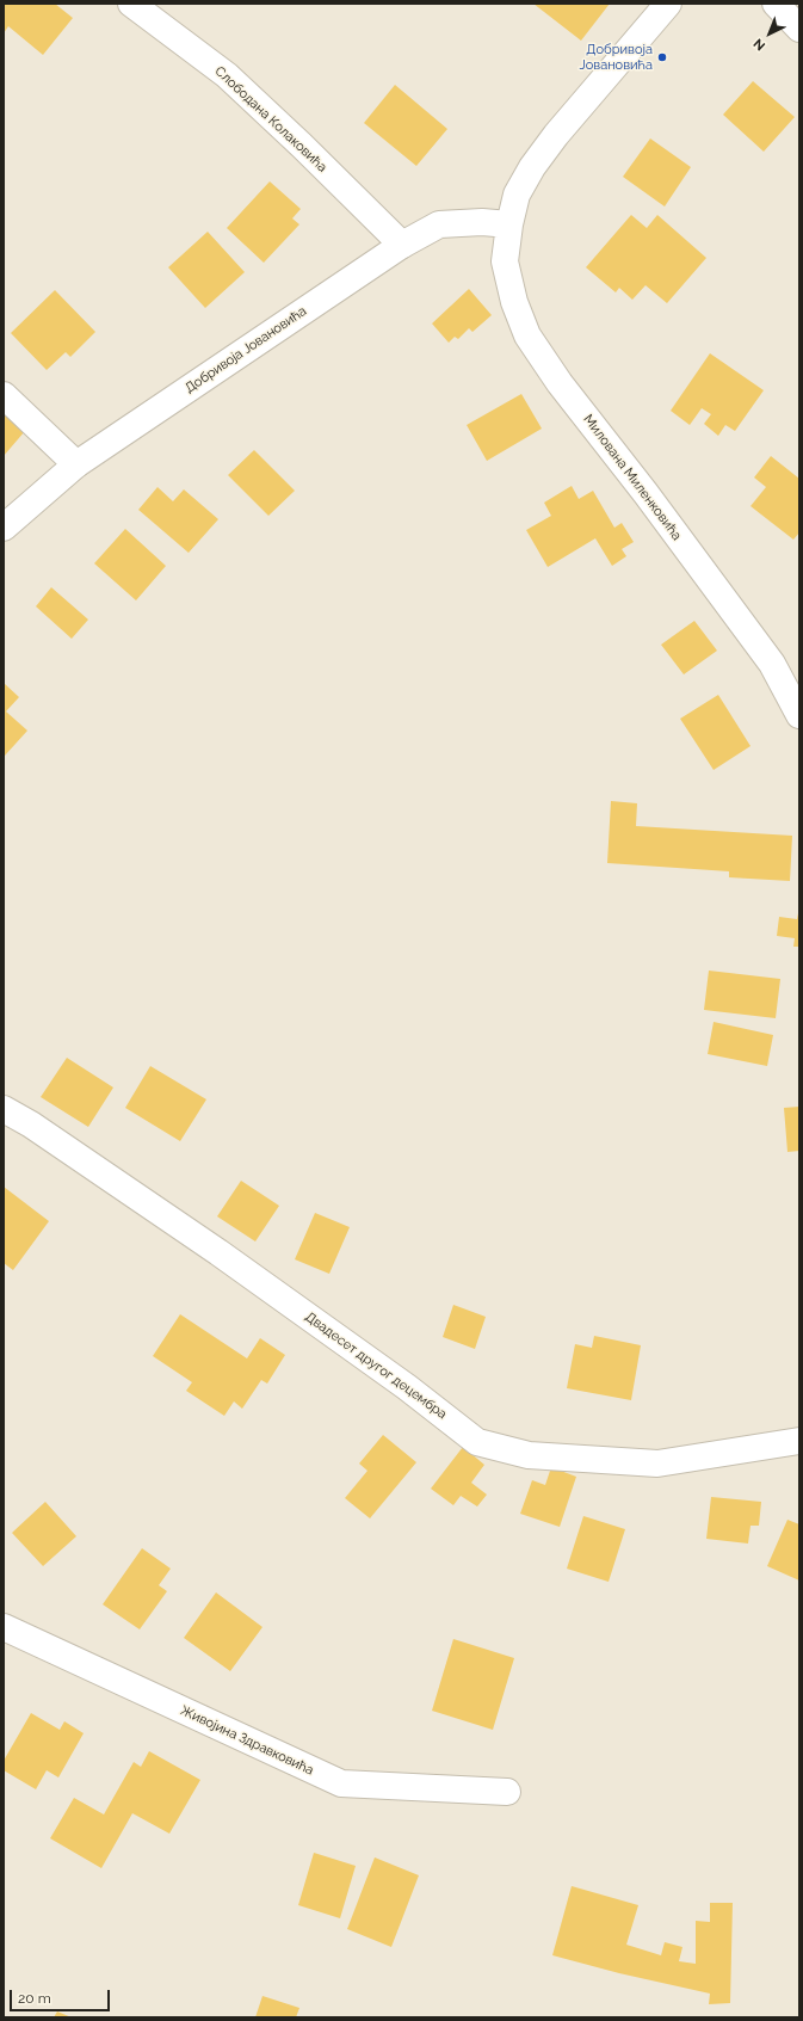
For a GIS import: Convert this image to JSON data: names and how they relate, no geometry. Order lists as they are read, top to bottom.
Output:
{
  "streets": {
    "street": [
      "Слободана Колаковића",
      "Добривоја Јовановића",
      "Милована Миленковића",
      "Двадесет другог децембра",
      "Живојина Здравковића"
    ]
  },
  "crossings": [
    ["Слободана Колаковића", "Добривоја Јовановића"],
    ["Добривоја Јовановића", "Милована Миленковића"]
  ],
  "places": ["Добривоја Јовановића"],
  "scale_bar": "20 m",
  "north": "bottom left"
}
